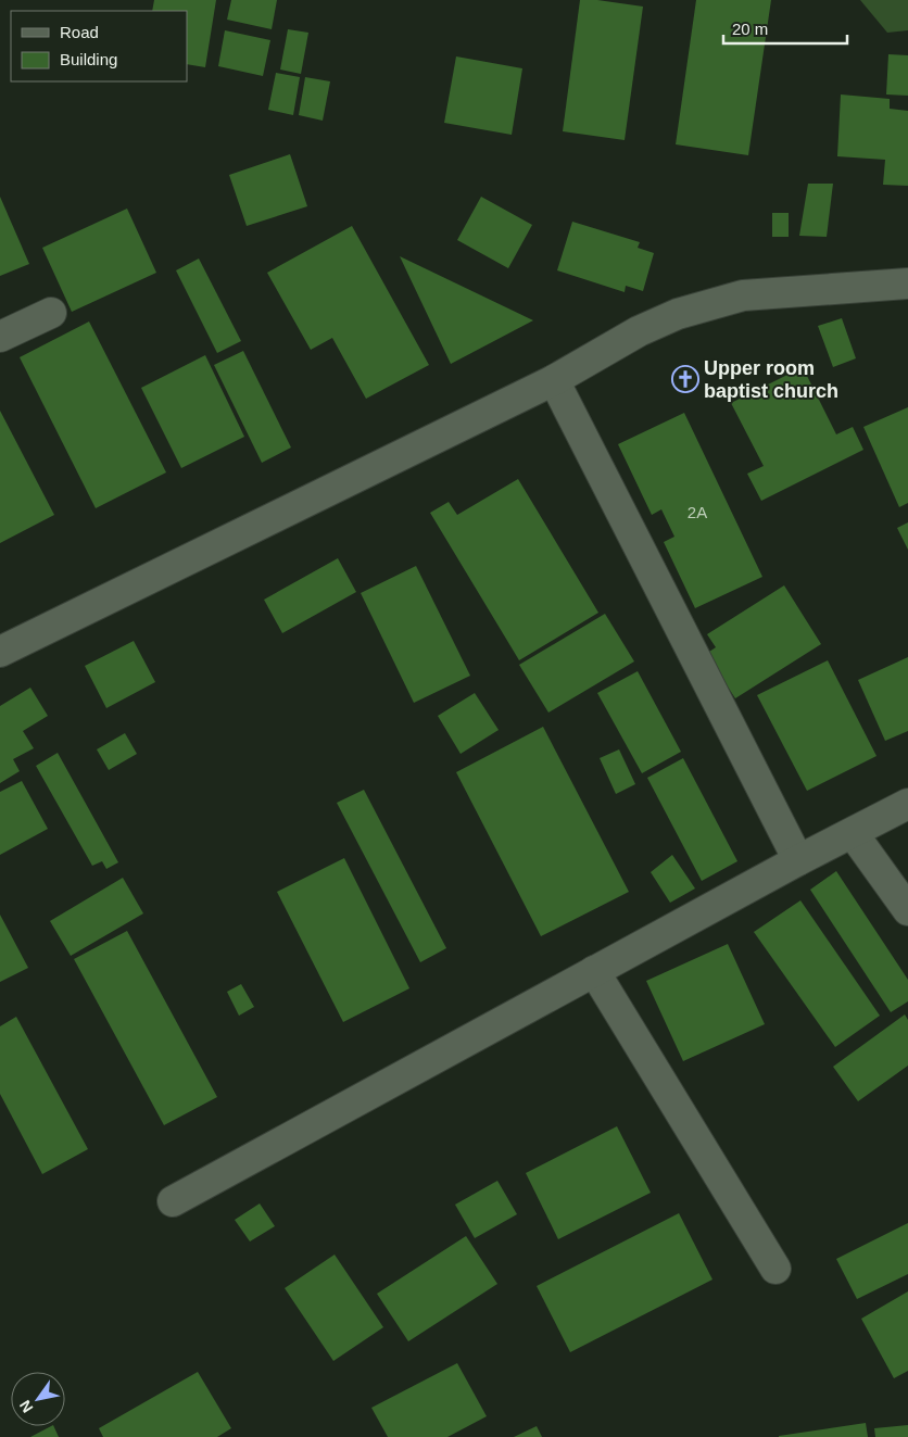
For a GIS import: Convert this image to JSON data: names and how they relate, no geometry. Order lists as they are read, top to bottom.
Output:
{
  "places": {
    "church": ["Upper room baptist church"]
  },
  "house_numbers": ["2A"],
  "legend": ["Road", "Building"],
  "scale_bar": "20 m",
  "north": "bottom left"
}
